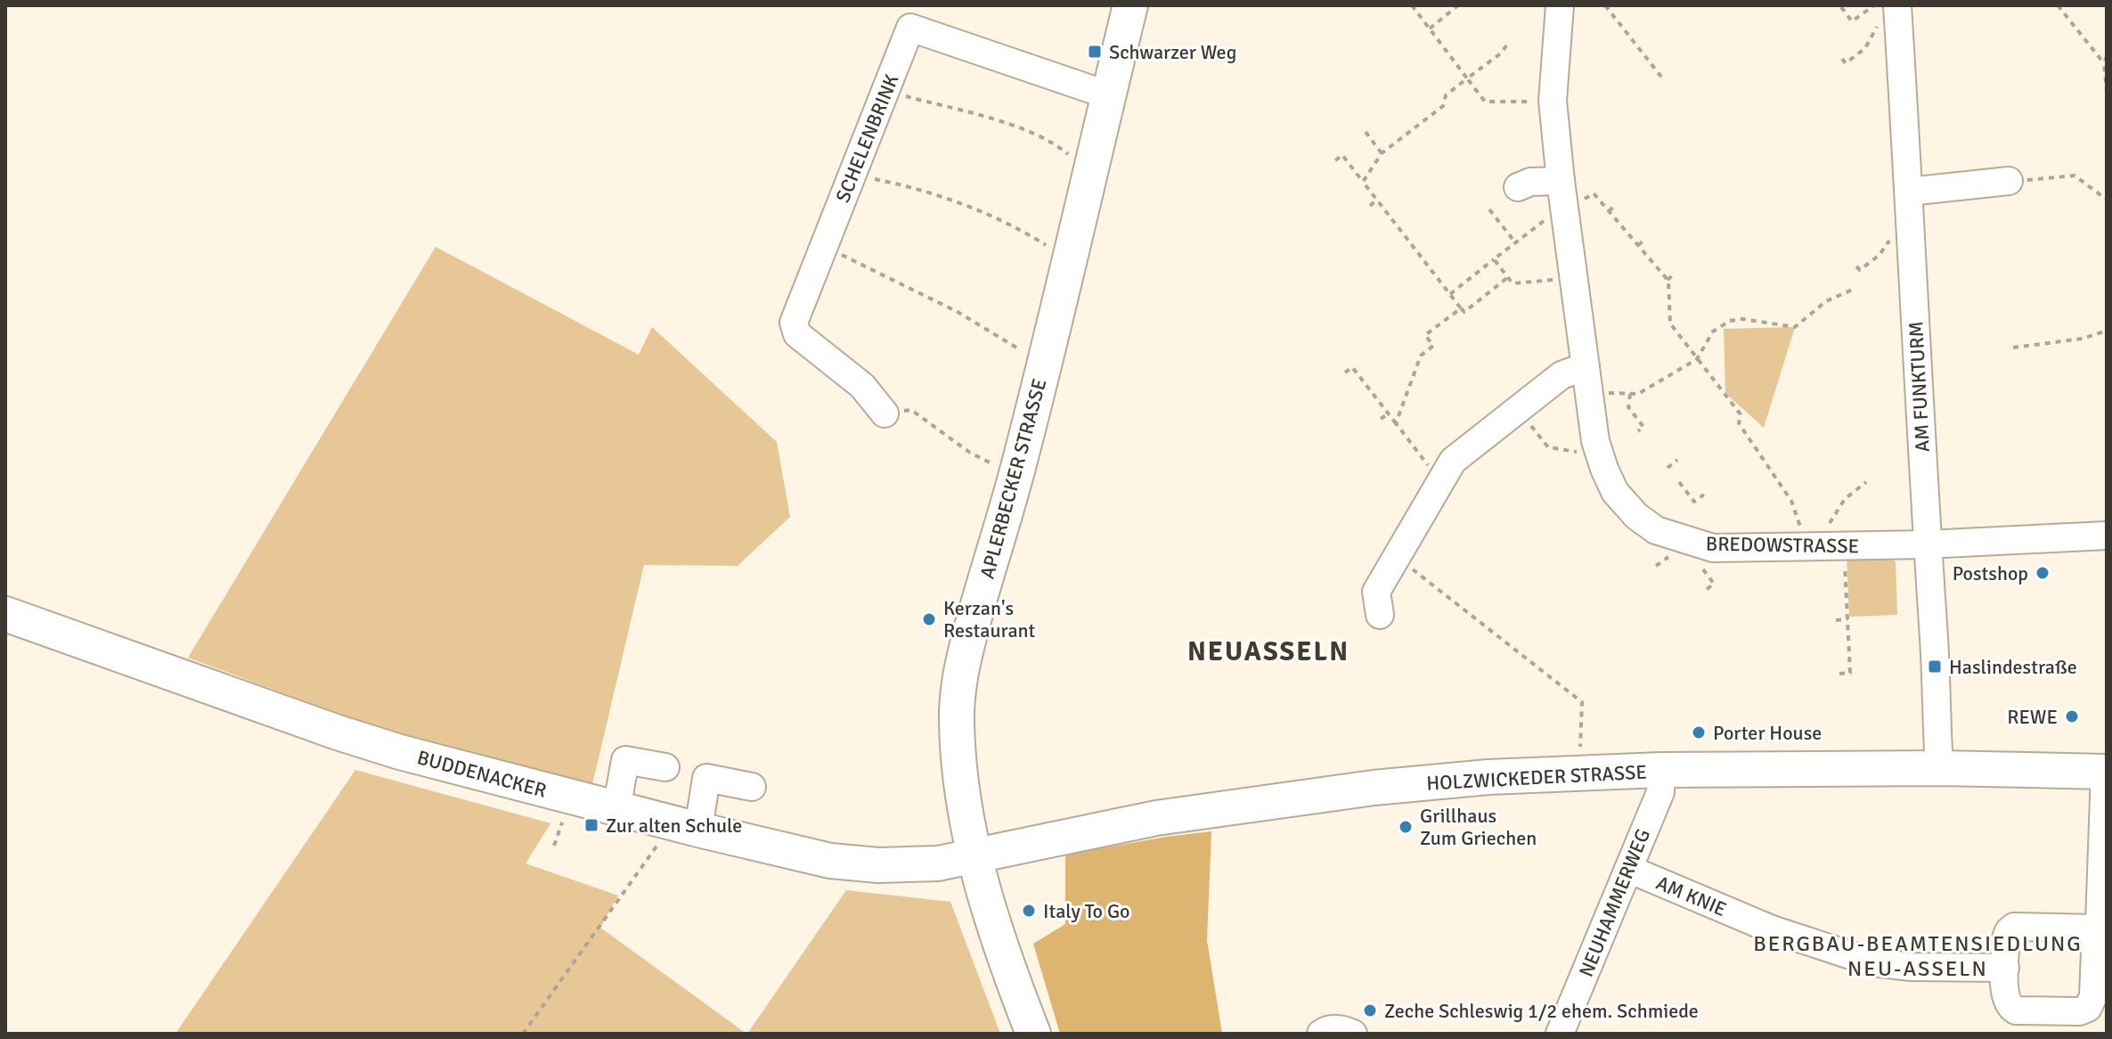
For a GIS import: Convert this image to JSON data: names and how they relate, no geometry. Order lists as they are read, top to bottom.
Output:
{
  "streets": {
    "main road": ["APLERBECKER STRASSE", "BUDDENACKER", "HOLZWICKEDER STRASSE"],
    "street": [
      "SCHELENBRINK",
      "AM FUNKTURM",
      "BREDOWSTRASSE",
      "AM KNIE",
      "NEUHAMMERWEG"
    ]
  },
  "crossings": [
    ["SCHELENBRINK", "APLERBECKER STRASSE"],
    ["AM FUNKTURM", "BREDOWSTRASSE"],
    ["AM FUNKTURM", "HOLZWICKEDER STRASSE"],
    ["APLERBECKER STRASSE", "BUDDENACKER"],
    ["APLERBECKER STRASSE", "HOLZWICKEDER STRASSE"],
    ["BUDDENACKER", "HOLZWICKEDER STRASSE"],
    ["HOLZWICKEDER STRASSE", "NEUHAMMERWEG"],
    ["AM KNIE", "NEUHAMMERWEG"]
  ],
  "districts": ["NEUASSELN", "BERGBAU-BEAMTENSIEDLUNG NEU-ASSELN"],
  "places": {
    "transit": ["Schwarzer Weg", "Haslindestraße", "Zur alten Schule"],
    "other": [
      "Postshop",
      "Kerzan's Restaurant",
      "REWE",
      "Porter House",
      "Grillhaus Zum Griechen",
      "Italy To Go",
      "Zeche Schleswig 1/2 ehem. Schmiede"
    ]
  }
}
